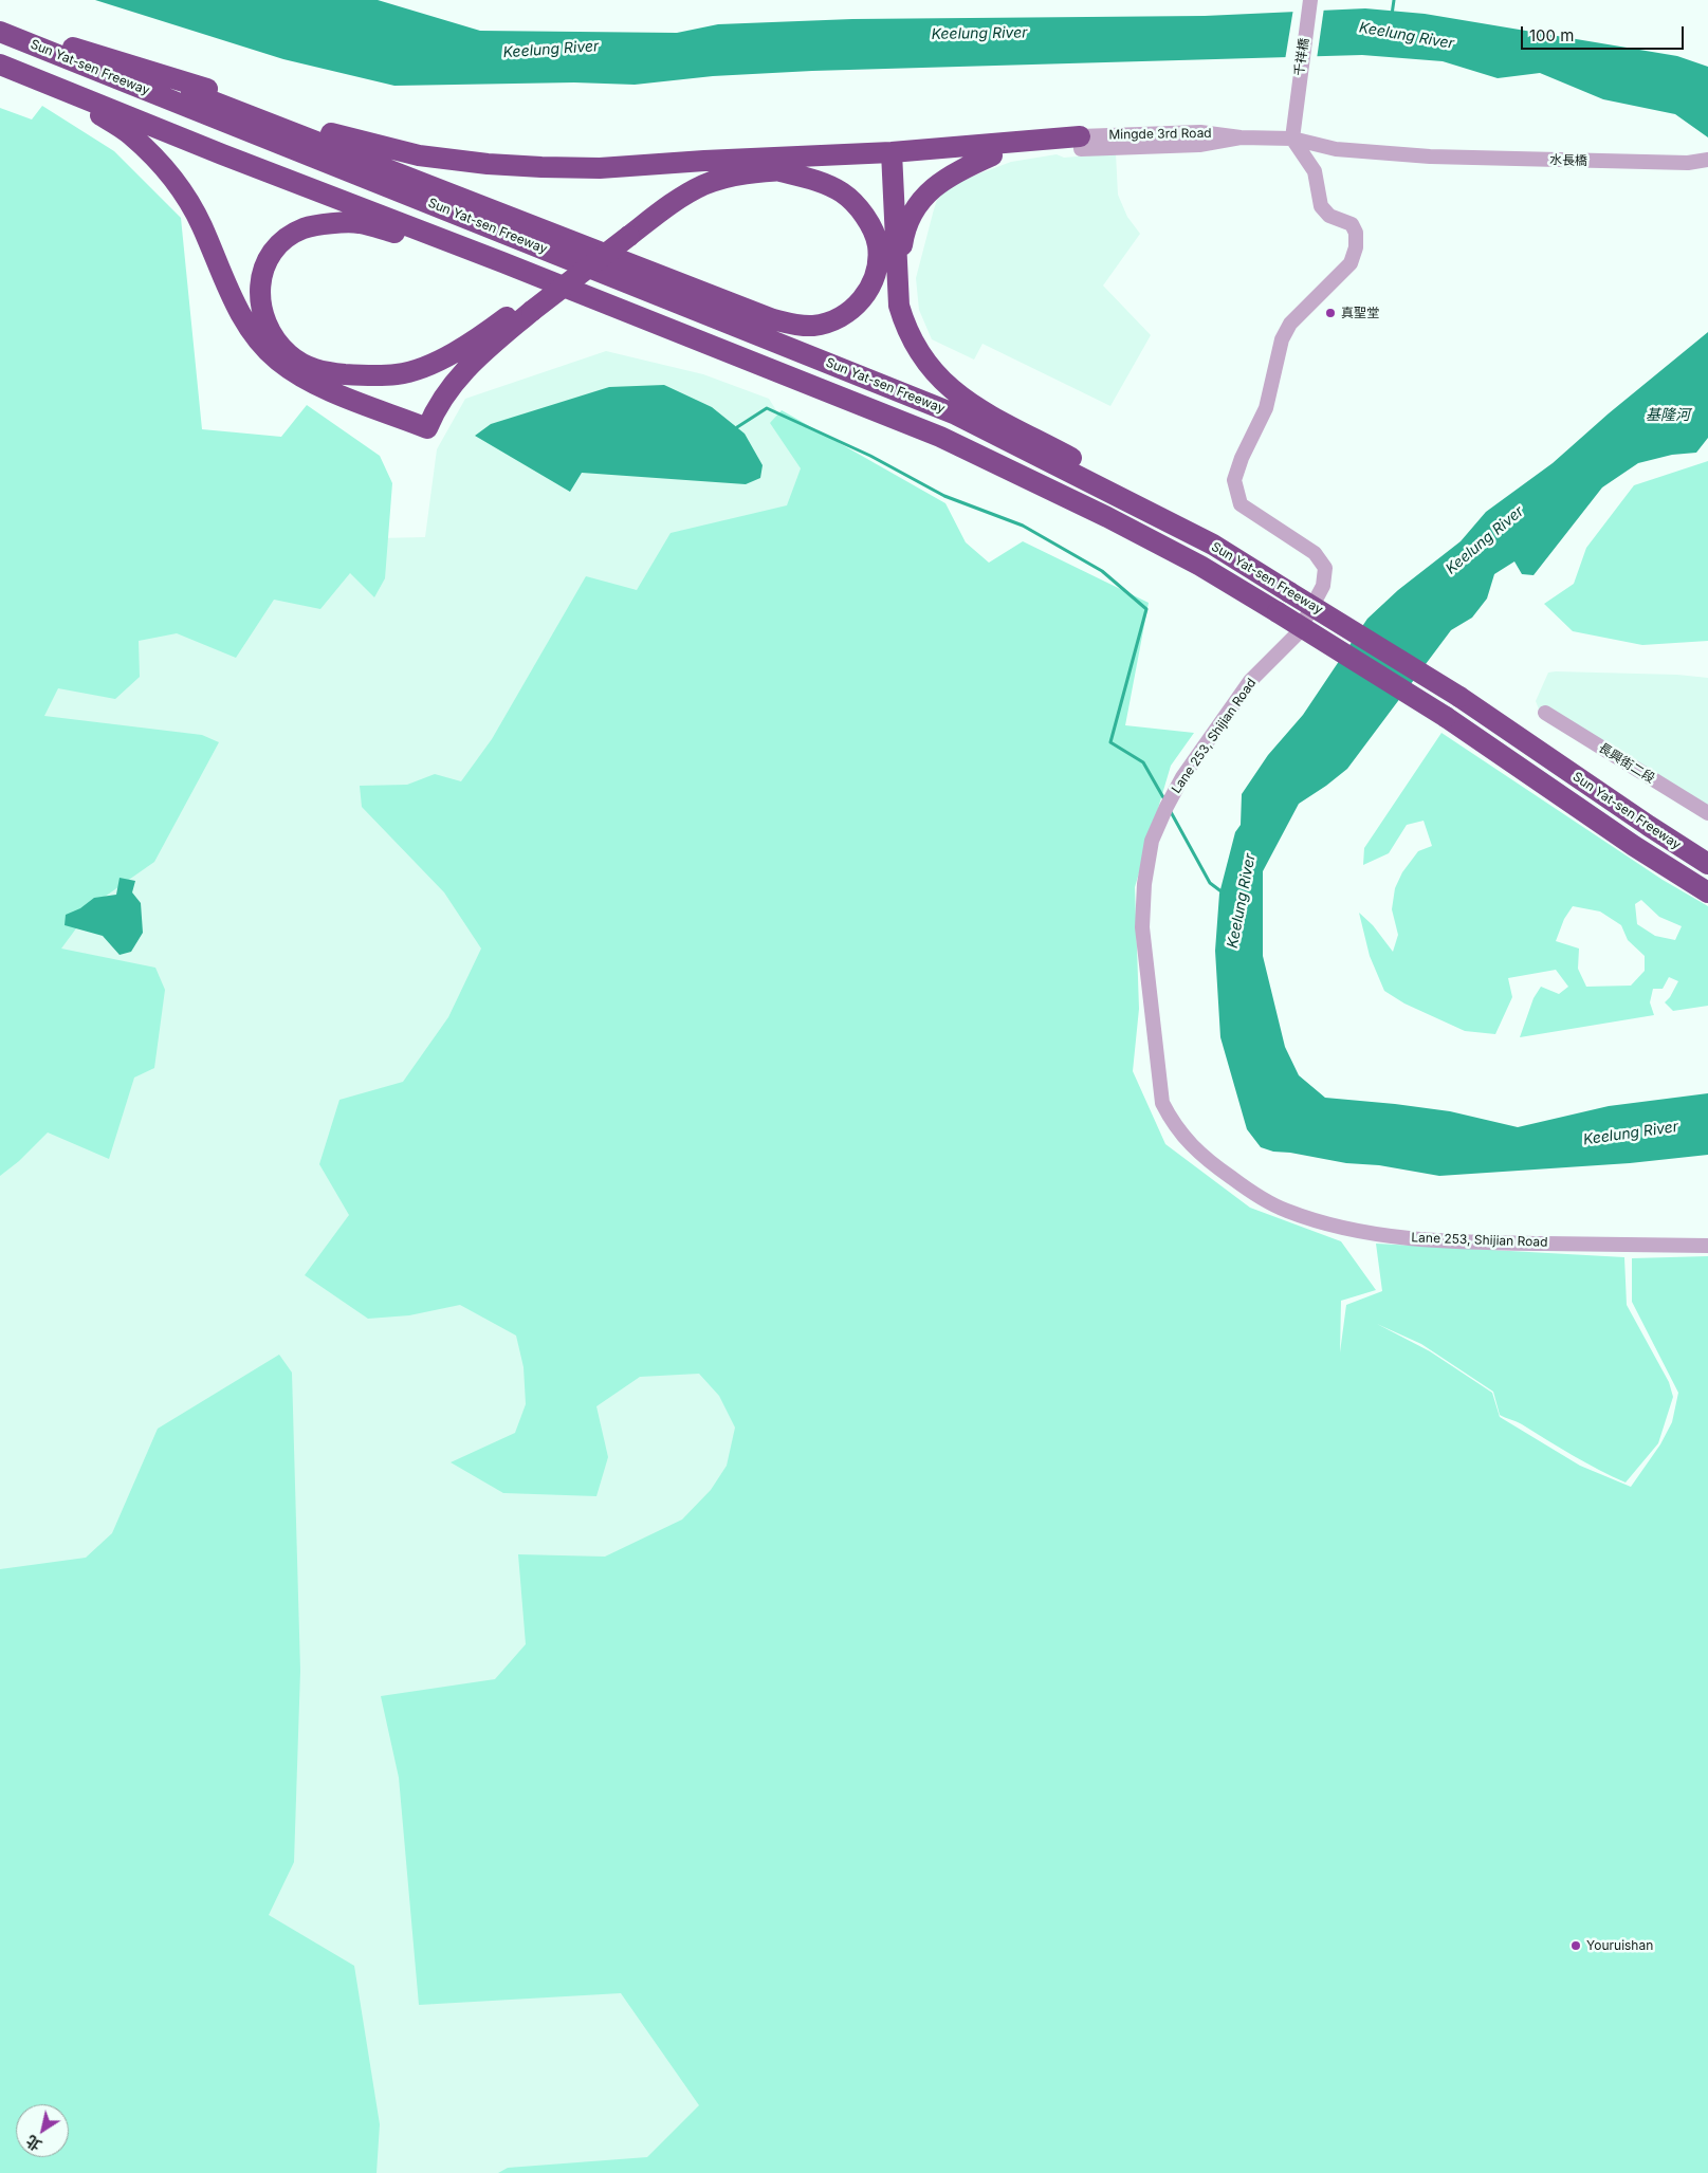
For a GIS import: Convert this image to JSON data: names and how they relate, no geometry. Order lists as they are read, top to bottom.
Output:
{
  "streets": {
    "highway": ["Sun Yat-sen Freeway"],
    "street": [
      "千祥橋",
      "Mingde 3rd Road",
      "水長橋",
      "Lane 253, Shijian Road",
      "長興街二段"
    ]
  },
  "crossings": [
    ["千祥橋", "Mingde 3rd Road"],
    ["千祥橋", "Lane 253, Shijian Road"],
    ["Mingde 3rd Road", "水長橋"],
    ["Mingde 3rd Road", "Lane 253, Shijian Road"]
  ],
  "water": ["Keelung River", "基隆河"],
  "places": ["真聖堂", "Youruishan"],
  "scale_bar": "100 m",
  "north": "bottom left"
}
